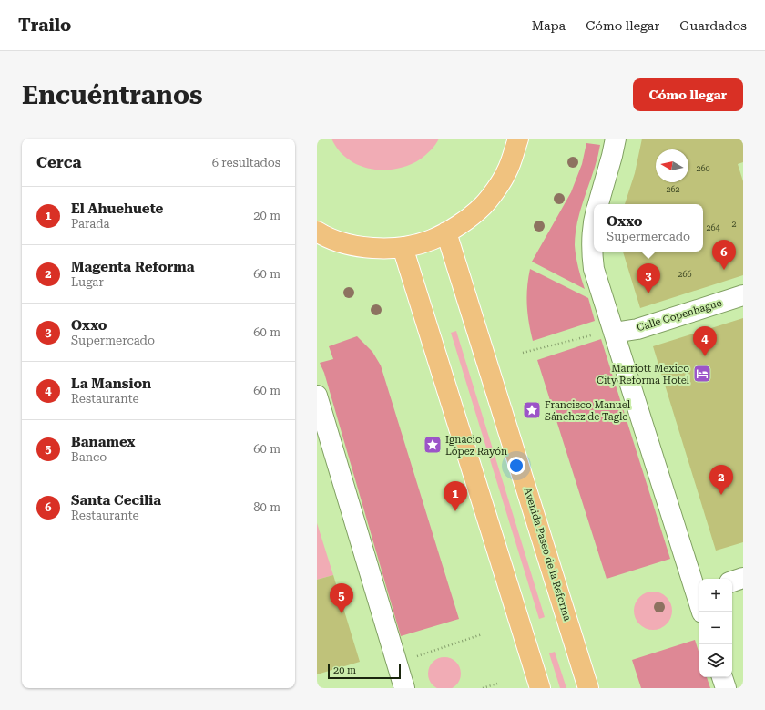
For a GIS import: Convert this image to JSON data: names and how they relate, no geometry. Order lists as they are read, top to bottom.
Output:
{
  "streets": {
    "main road": ["Avenida Paseo de la Reforma"],
    "street": ["Calle Copenhague"]
  },
  "places": {
    "hotel": ["Marriott Mexico City Reforma Hotel"],
    "place": ["Francisco Manuel Sánchez de Tagle", "Ignacio López Rayón"]
  },
  "house_numbers": [
    "260",
    "262",
    "2",
    "264",
    "266"
  ],
  "scale_bar": "20 m",
  "north": "left",
  "page": {
    "header": "Trailo",
    "nav": ["Mapa", "Cómo llegar", "Guardados"],
    "buttons": "Cómo llegar",
    "title": "Encuéntranos",
    "heading": ["Cerca", "6 resultados"],
    "list": [
      {
        "mark": "1",
        "name": "El Ahuehuete",
        "note": "Parada",
        "value": "20 m"
      },
      {
        "mark": "2",
        "name": "Magenta Reforma",
        "note": "Lugar",
        "value": "60 m"
      },
      {
        "mark": "3",
        "name": "Oxxo",
        "note": "Supermercado",
        "value": "60 m"
      },
      {
        "mark": "4",
        "name": "La Mansion",
        "note": "Restaurante",
        "value": "60 m"
      },
      {
        "mark": "5",
        "name": "Banamex",
        "note": "Banco",
        "value": "60 m"
      },
      {
        "mark": "6",
        "name": "Santa Cecilia",
        "note": "Restaurante",
        "value": "80 m"
      }
    ],
    "popup": ["Oxxo", "Supermercado"],
    "pins": [
      "6",
      "3",
      "4",
      "2",
      "1",
      "5"
    ],
    "map_buttons": ["+", "−"],
    "scale": "20 m"
  }
}
